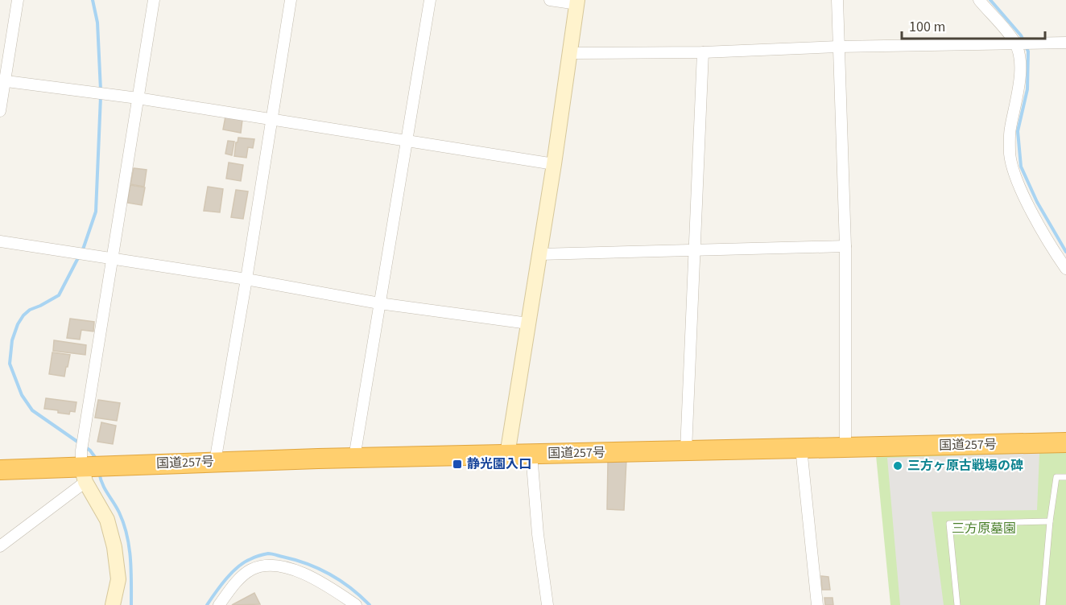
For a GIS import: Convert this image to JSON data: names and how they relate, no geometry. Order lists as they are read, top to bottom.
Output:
{
  "streets": {
    "highway": ["国道257号"]
  },
  "parks": ["三方原墓園"],
  "places": {
    "transit": ["静光園入口"],
    "other": ["三方ヶ原古戦場の碑"]
  },
  "scale_bar": "100 m"
}
